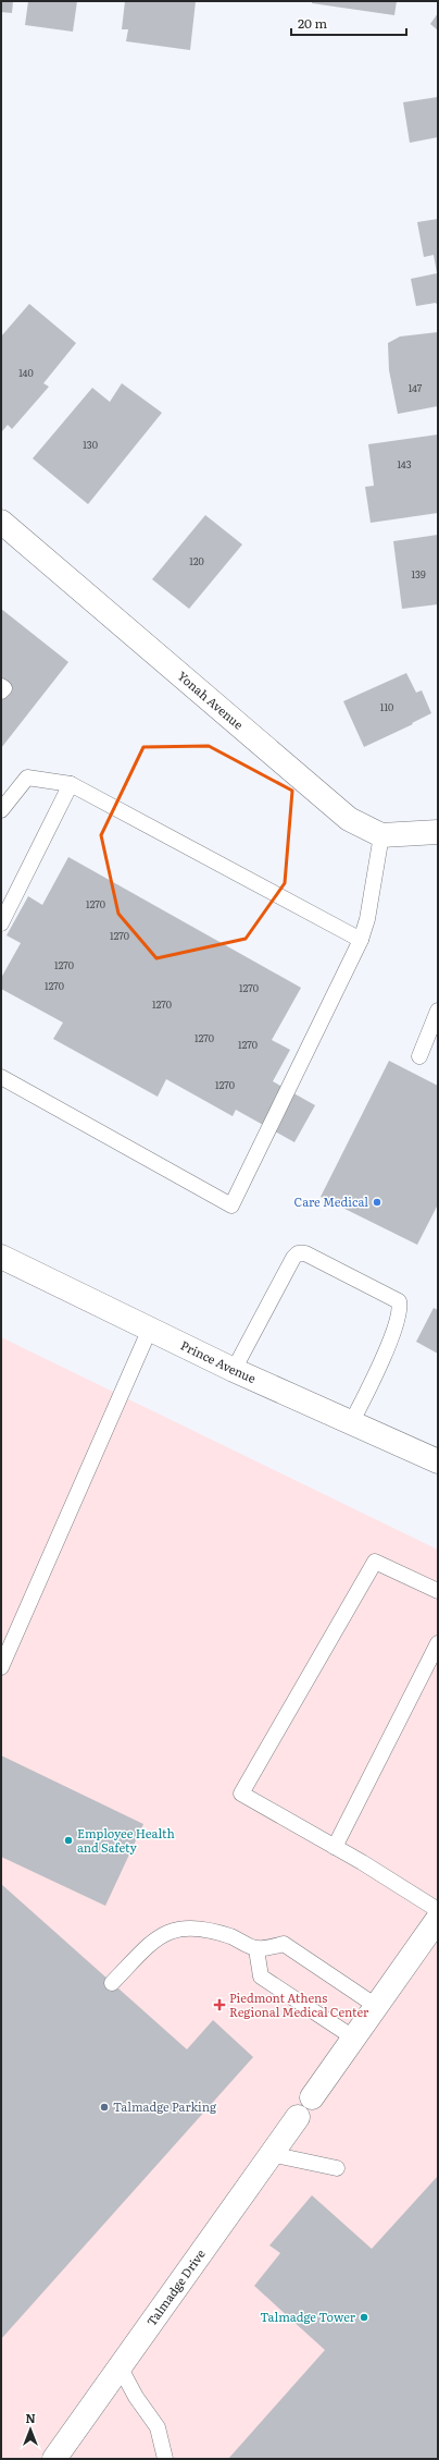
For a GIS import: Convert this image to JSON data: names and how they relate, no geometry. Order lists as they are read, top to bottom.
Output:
{
  "streets": {
    "street": ["Yonah Avenue", "Prince Avenue", "Talmadge Drive"]
  },
  "places": {
    "other": [
      "Care Medical",
      "Employee Health and Safety",
      "Talmadge Parking",
      "Talmadge Tower"
    ],
    "health": ["Piedmont Athens Regional Medical Center"]
  },
  "house_numbers": [
    "140",
    "147",
    "130",
    "143",
    "120",
    "139",
    "110",
    "1270",
    "1270",
    "1270",
    "1270",
    "1270",
    "1270",
    "1270",
    "1270",
    "1270"
  ],
  "scale_bar": "20 m",
  "north": "top"
}
